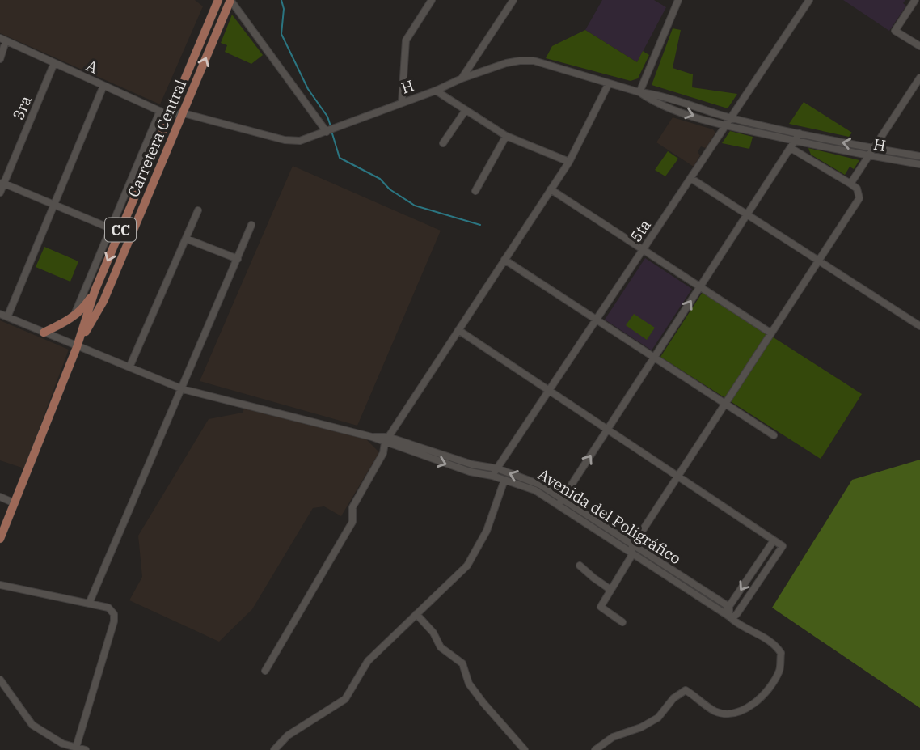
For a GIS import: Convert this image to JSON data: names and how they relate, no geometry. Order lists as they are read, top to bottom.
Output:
{
  "streets": {
    "main road": ["Carretera Central", "CC"],
    "street": [
      "A",
      "H",
      "3ra",
      "5ta",
      "Avenida del Poligráfico"
    ]
  },
  "crossings": [
    ["A", "3ra"],
    ["A", "Carretera Central"],
    ["H", "Carretera Central"],
    ["H", "5ta"],
    ["Carretera Central", "Avenida del Poligráfico"],
    ["5ta", "Avenida del Poligráfico"]
  ]
}
